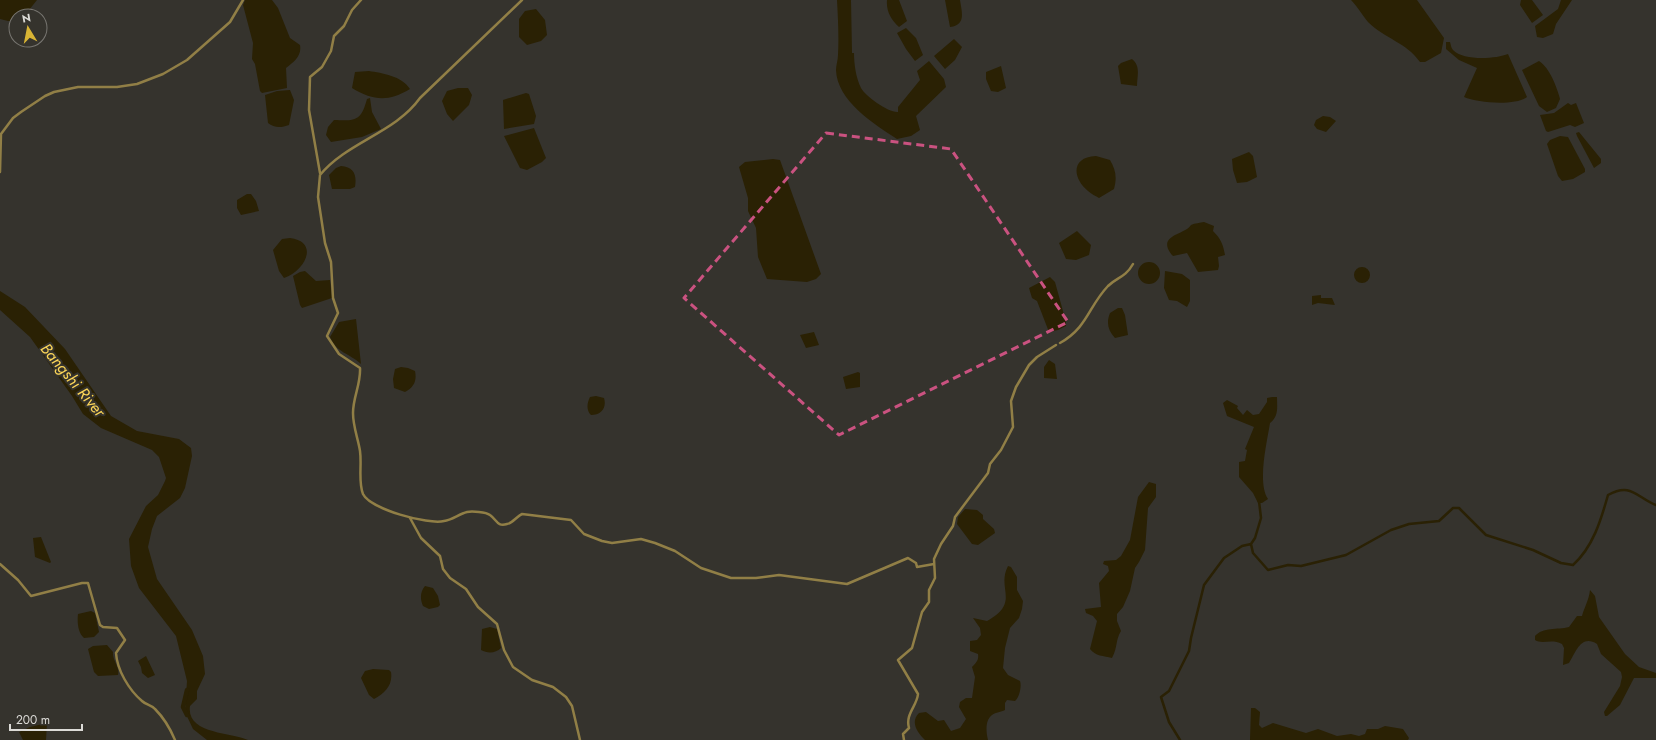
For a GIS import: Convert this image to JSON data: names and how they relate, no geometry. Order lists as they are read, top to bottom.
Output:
{
  "water": ["Bangshi River"],
  "scale_bar": "200 m",
  "north": "top"
}
